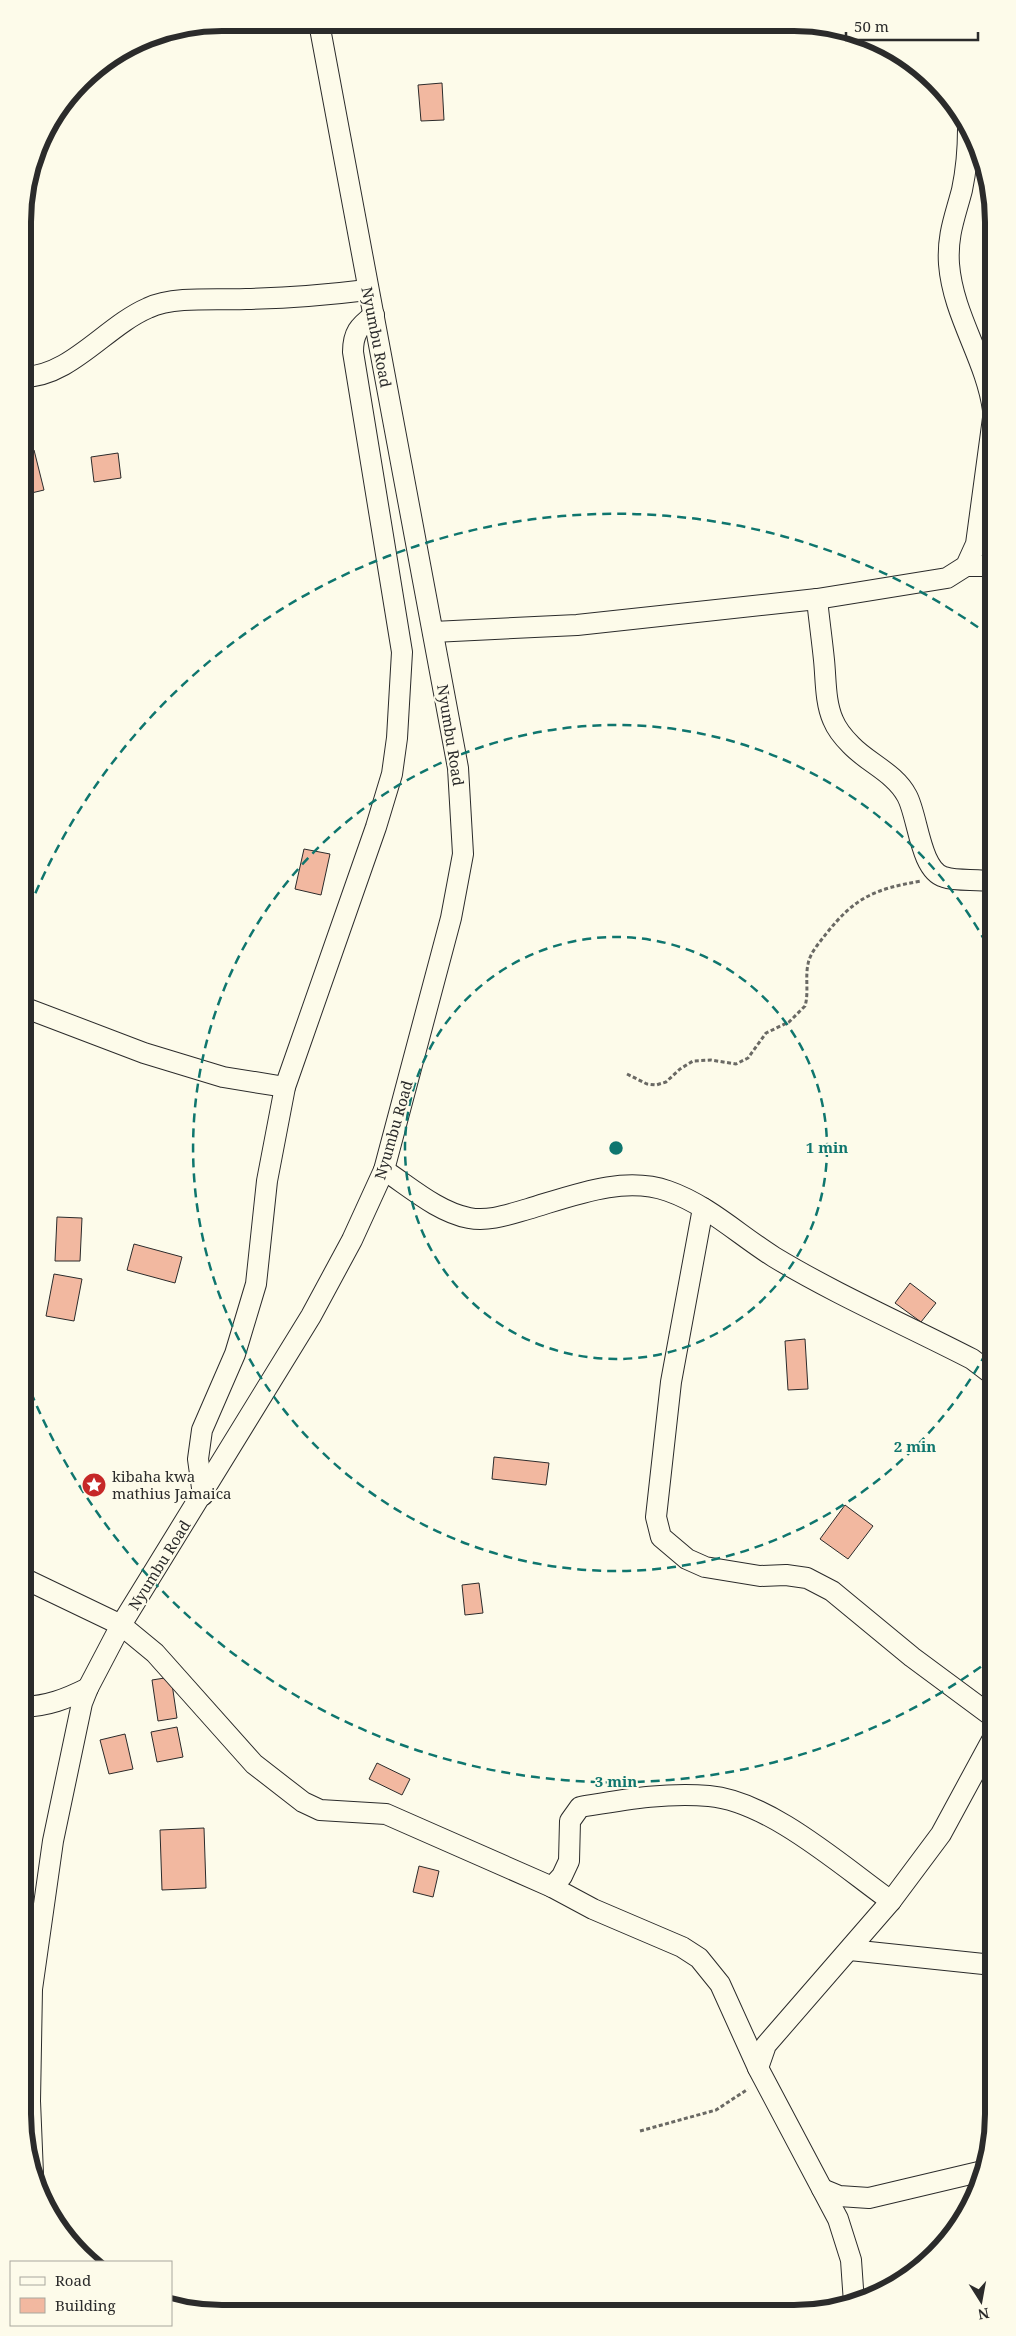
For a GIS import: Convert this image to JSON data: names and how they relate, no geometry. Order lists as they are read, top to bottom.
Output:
{
  "streets": {
    "street": ["Nyumbu Road"]
  },
  "places": {
    "place": ["kibaha kwa mathius Jamaica"]
  },
  "legend": ["Road", "Building"],
  "scale_bar": "50 m",
  "north": "bottom",
  "rings": ["1 min", "2 min", "3 min"]
}
